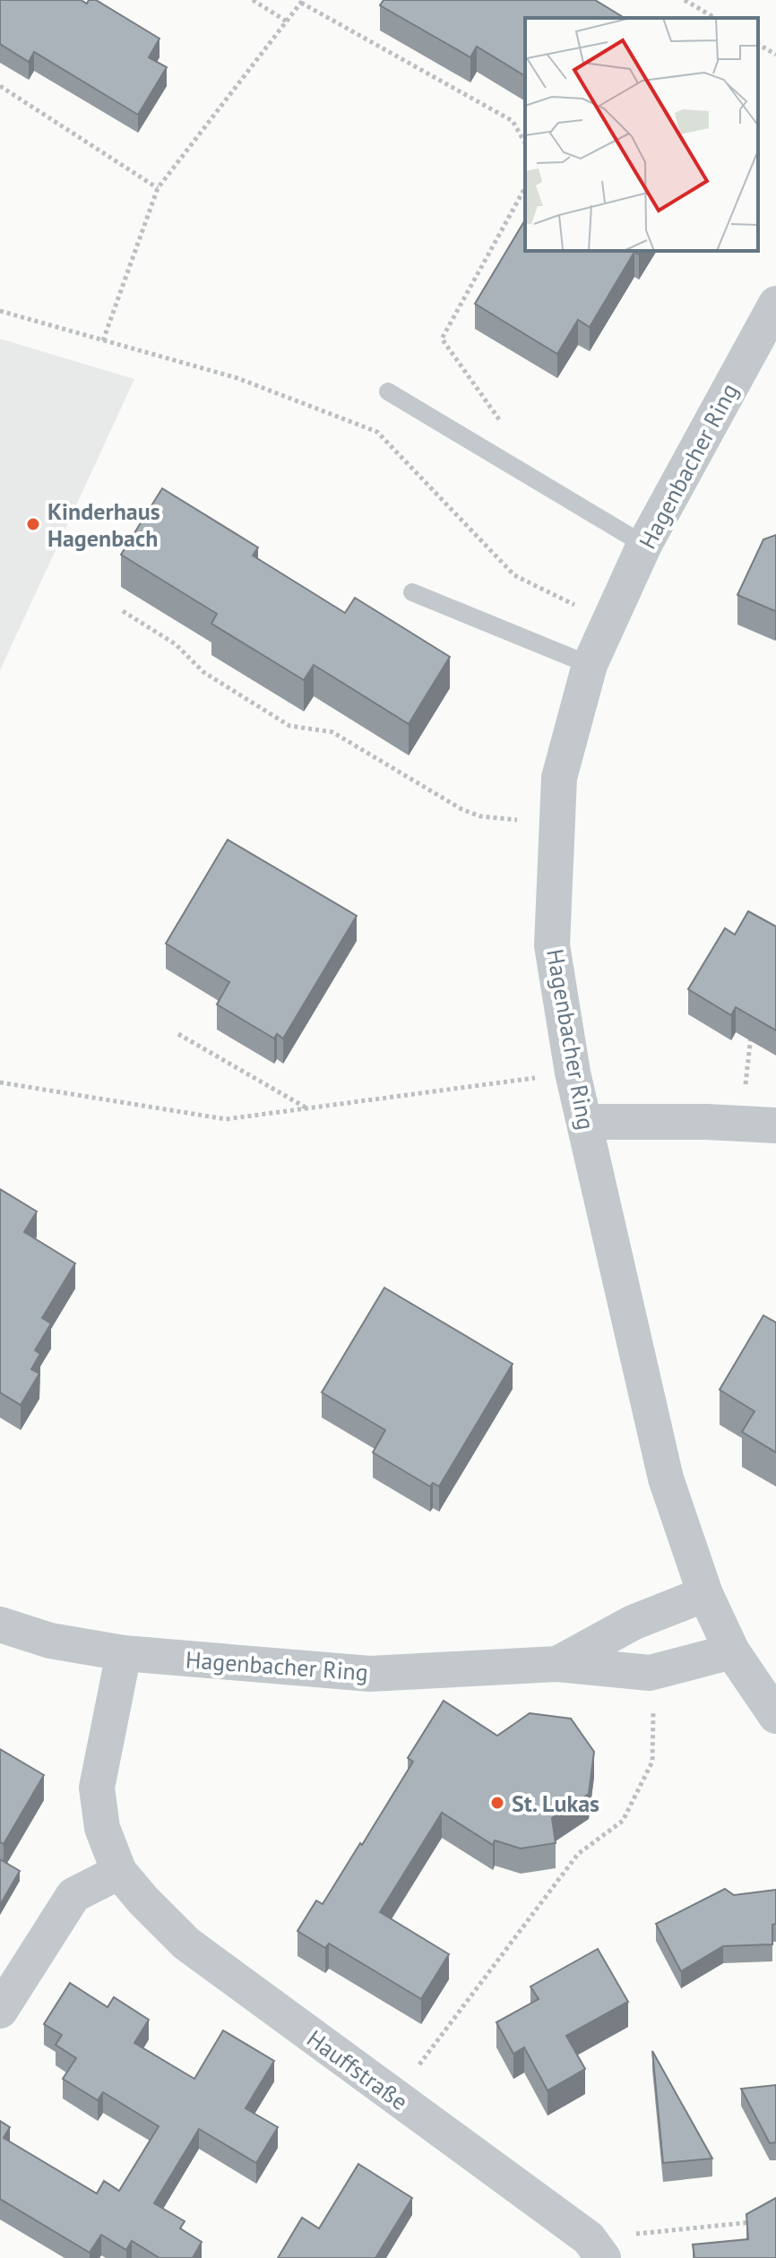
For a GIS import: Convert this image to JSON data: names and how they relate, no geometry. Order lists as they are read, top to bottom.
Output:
{
  "streets": {
    "street": ["Hagenbacher Ring", "Hauffstraße"]
  },
  "crossings": [
    ["Hagenbacher Ring", "Hauffstraße"]
  ],
  "places": ["Kinderhaus Hagenbach", "St. Lukas"]
}
